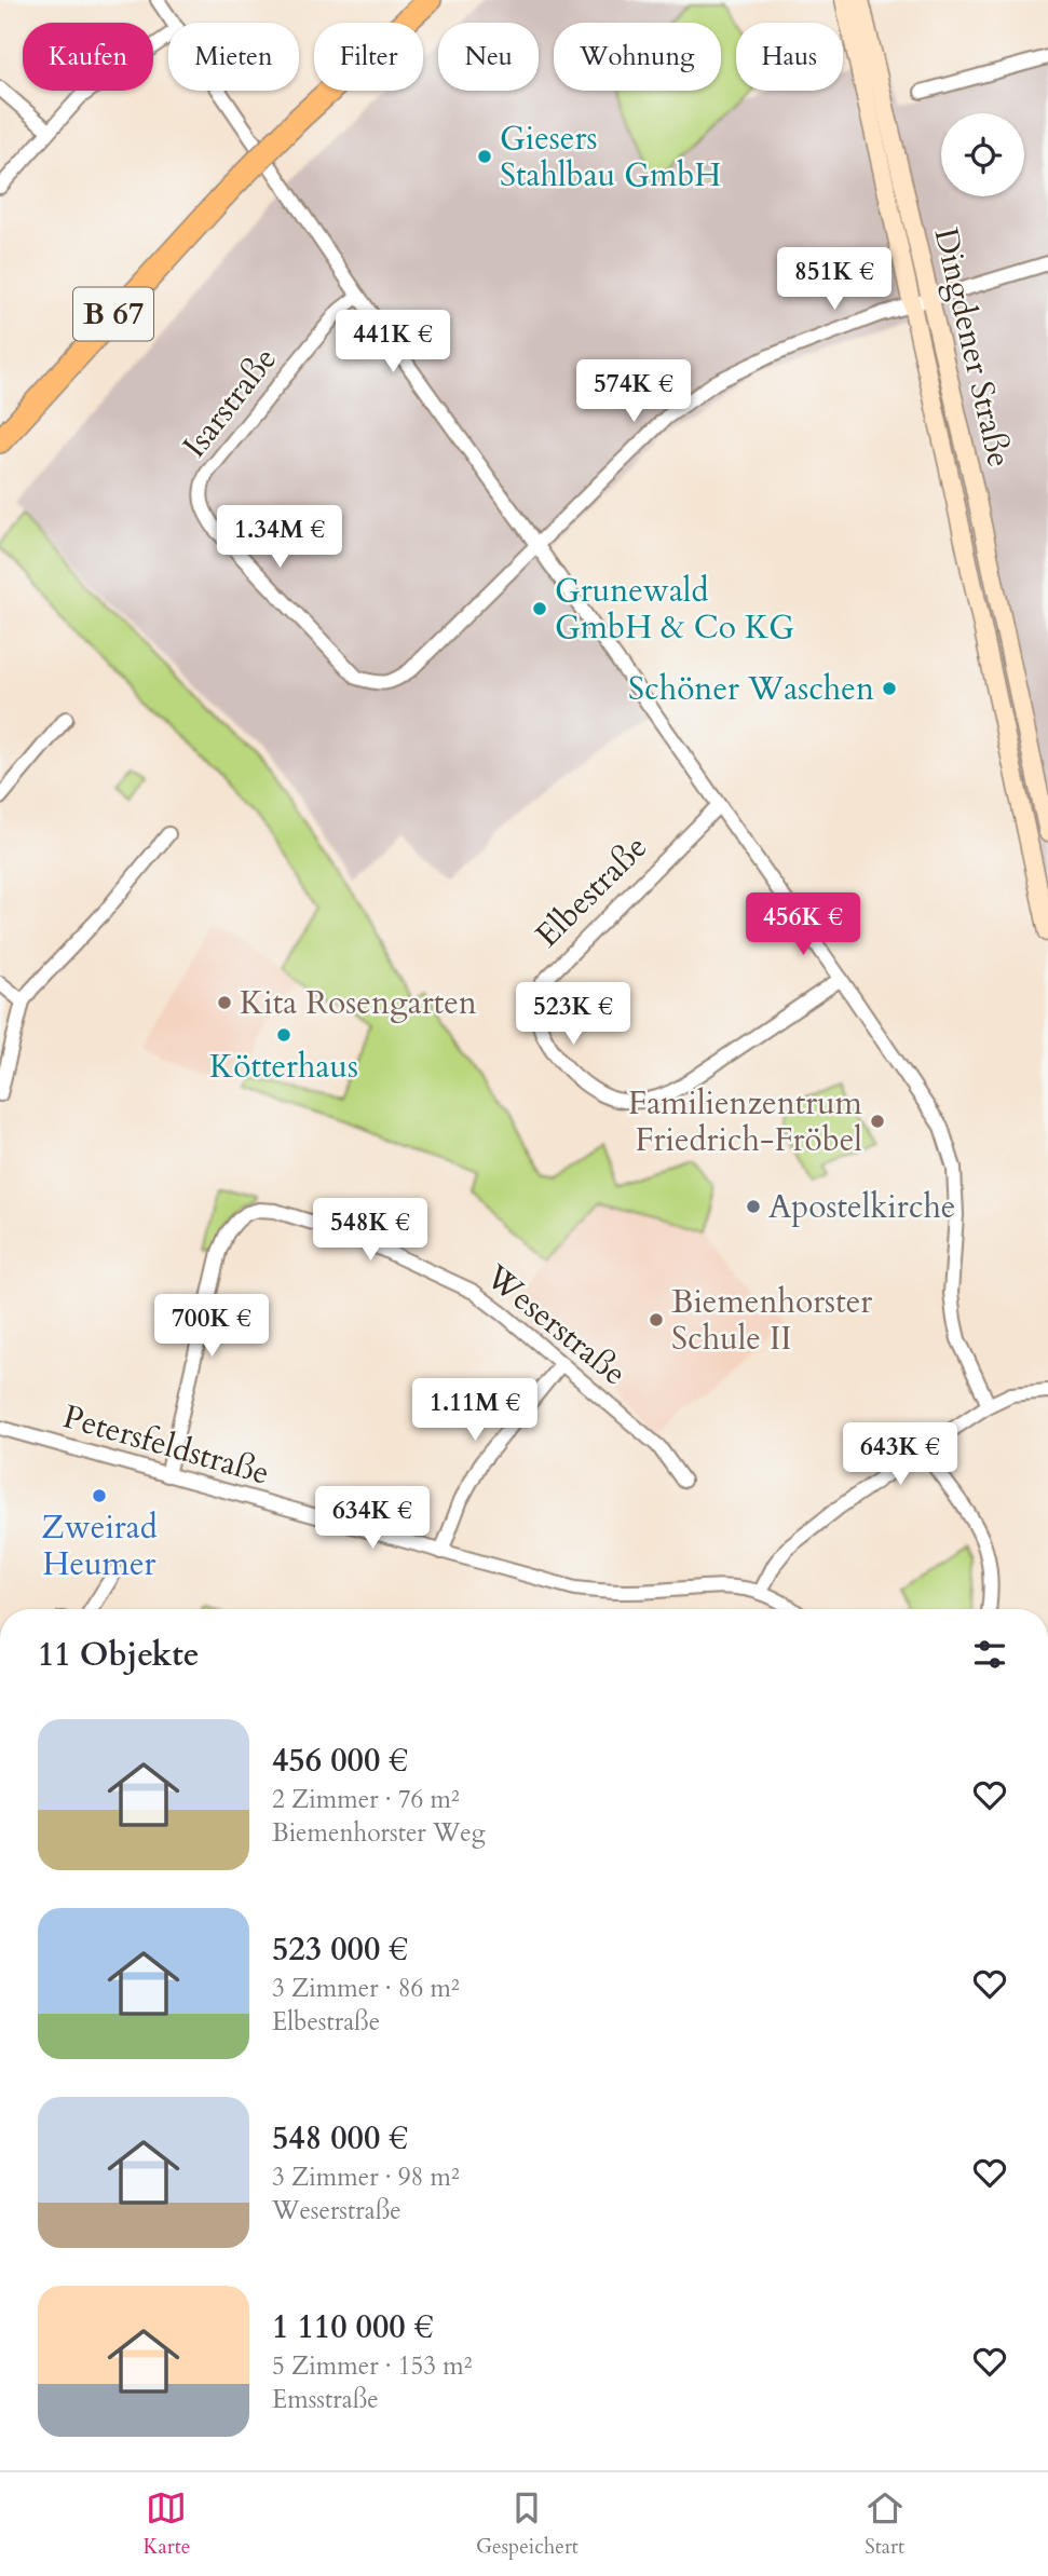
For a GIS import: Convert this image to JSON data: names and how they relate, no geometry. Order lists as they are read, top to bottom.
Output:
{
  "streets": {
    "highway": ["B 67"],
    "main road": ["Dingdener Straße"],
    "street": [
      "Isarstraße",
      "Elbestraße",
      "Weserstraße",
      "Petersfeldstraße"
    ]
  },
  "crossings": [
    ["Dingdener Straße", "Isarstraße"],
    ["Weserstraße", "Petersfeldstraße"]
  ],
  "places": [
    "Giesers Stahlbau GmbH",
    "Grunewald GmbH & Co KG",
    "Schöner Waschen",
    "Kita Rosengarten",
    "Kötterhaus",
    "Familienzentrum Friedrich-Fröbel",
    "Apostelkirche",
    "Biemenhorster Schule II",
    "Zweirad Heumer"
  ],
  "page": {
    "chip": [
      "Kaufen",
      "Mieten",
      "Filter",
      "Neu",
      "Wohnung",
      "Haus"
    ],
    "price": [
      "851K €",
      "441K €",
      "574K €",
      "1.34M €",
      "456K €",
      "523K €",
      "548K €",
      "700K €",
      "1.11M €",
      "643K €",
      "634K €"
    ],
    "heading": "11 Objekte",
    "list": [
      {
        "name": "456 000 €",
        "note": "2 Zimmer · 76 m² · Biemenhorster Weg"
      },
      {
        "name": "523 000 €",
        "note": "3 Zimmer · 86 m² · Elbestraße"
      },
      {
        "name": "548 000 €",
        "note": "3 Zimmer · 98 m² · Weserstraße"
      },
      {
        "name": "1 110 000 €",
        "note": "5 Zimmer · 153 m² · Emsstraße"
      }
    ],
    "tabs": ["Karte", "Gespeichert", "Start"]
  }
}
